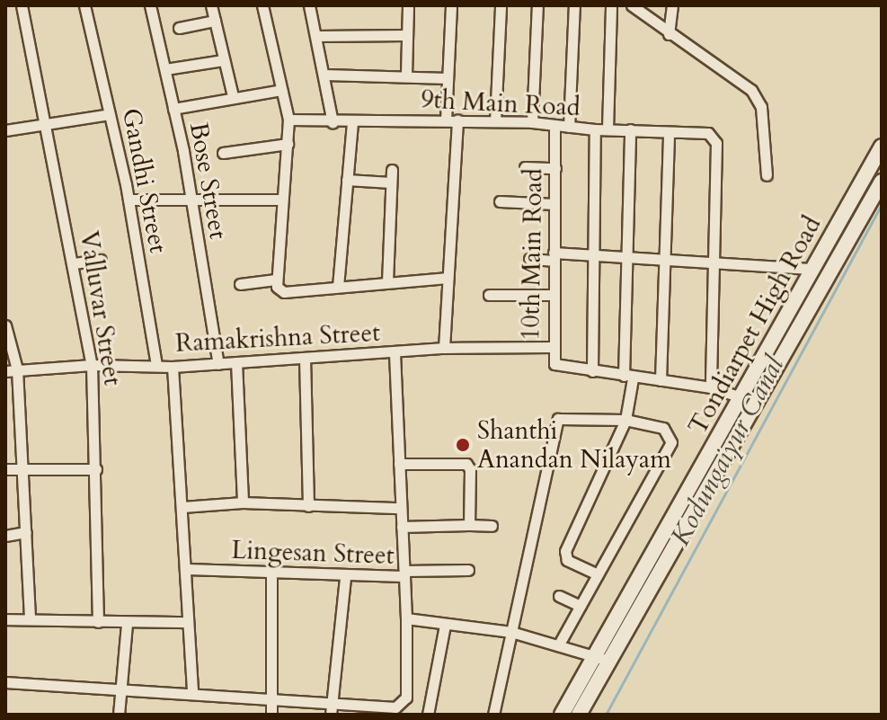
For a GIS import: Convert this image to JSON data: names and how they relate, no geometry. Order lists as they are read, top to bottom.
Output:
{
  "streets": {
    "main road": ["Tondiarpet High Road"],
    "street": [
      "9th Main Road",
      "Gandhi Street",
      "Bose Street",
      "10th Main Road",
      "Valluvar Street",
      "Ramakrishna Street",
      "Lingesan Street"
    ]
  },
  "crossings": [
    ["9th Main Road", "10th Main Road"],
    ["Gandhi Street", "Ramakrishna Street"],
    ["Bose Street", "Ramakrishna Street"],
    ["10th Main Road", "Tondiarpet High Road"],
    ["10th Main Road", "Ramakrishna Street"],
    ["Valluvar Street", "Ramakrishna Street"]
  ],
  "water": ["Kodungaiyur Canal"],
  "places": ["Shanthi Anandan Nilayam"]
}
